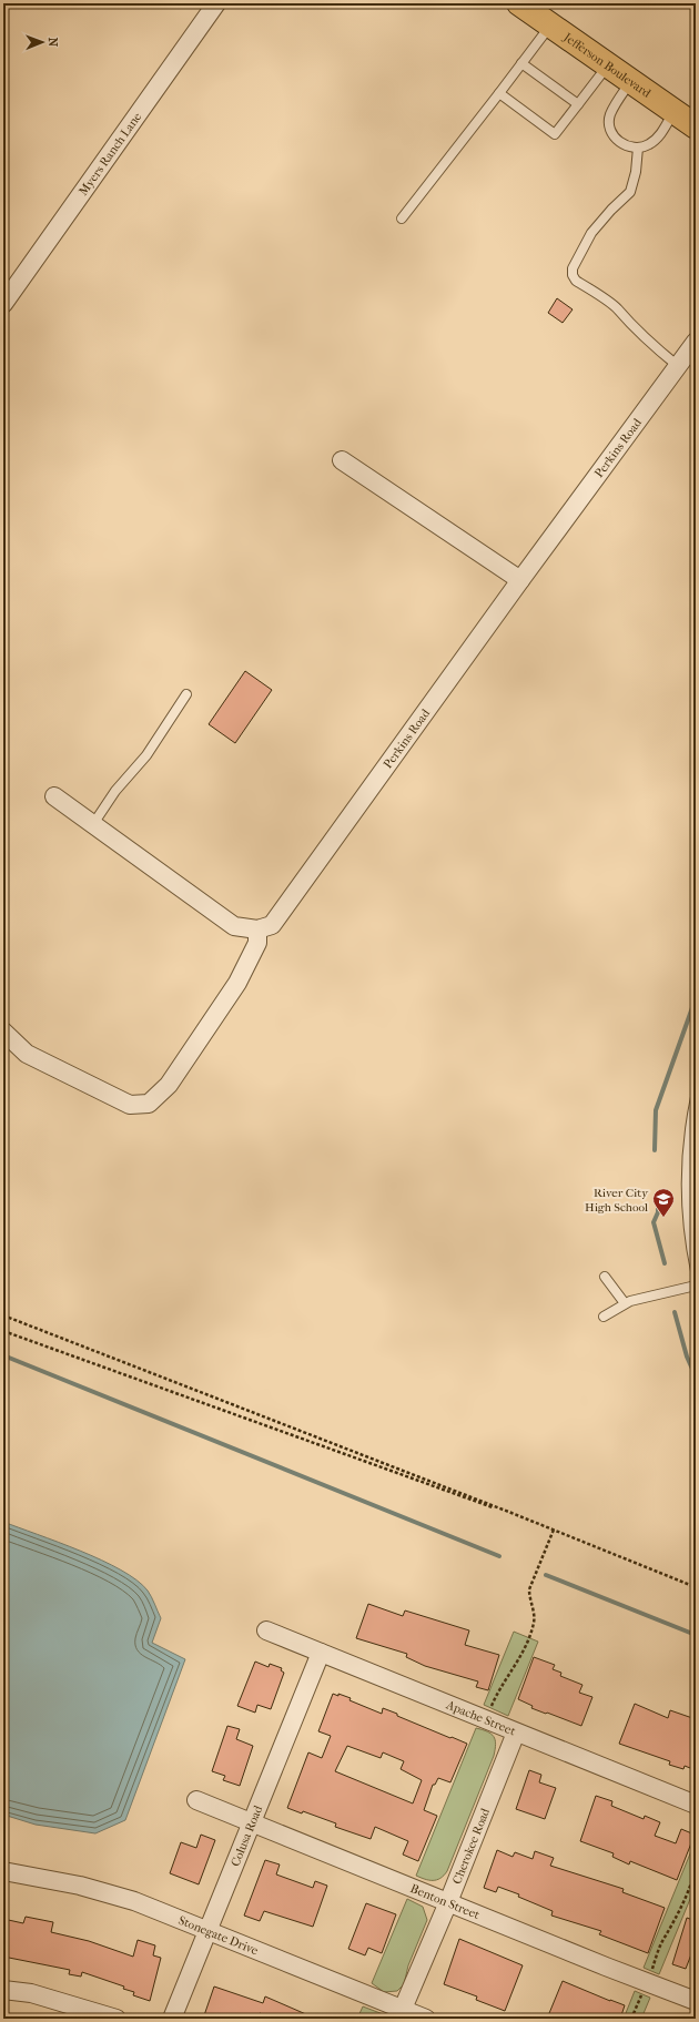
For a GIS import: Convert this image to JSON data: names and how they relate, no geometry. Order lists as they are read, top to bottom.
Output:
{
  "streets": {
    "main road": ["Jefferson Boulevard"],
    "street": [
      "Myers Ranch Lane",
      "Perkins Road",
      "Apache Street",
      "Colusa Road",
      "Cherokee Road",
      "Benton Street",
      "Stonegate Drive"
    ]
  },
  "crossings": [
    ["Apache Street", "Colusa Road"],
    ["Apache Street", "Cherokee Road"],
    ["Colusa Road", "Benton Street"],
    ["Colusa Road", "Stonegate Drive"],
    ["Cherokee Road", "Benton Street"],
    ["Cherokee Road", "Stonegate Drive"]
  ],
  "places": {
    "school or university": ["River City High School"]
  },
  "north": "right"
}
